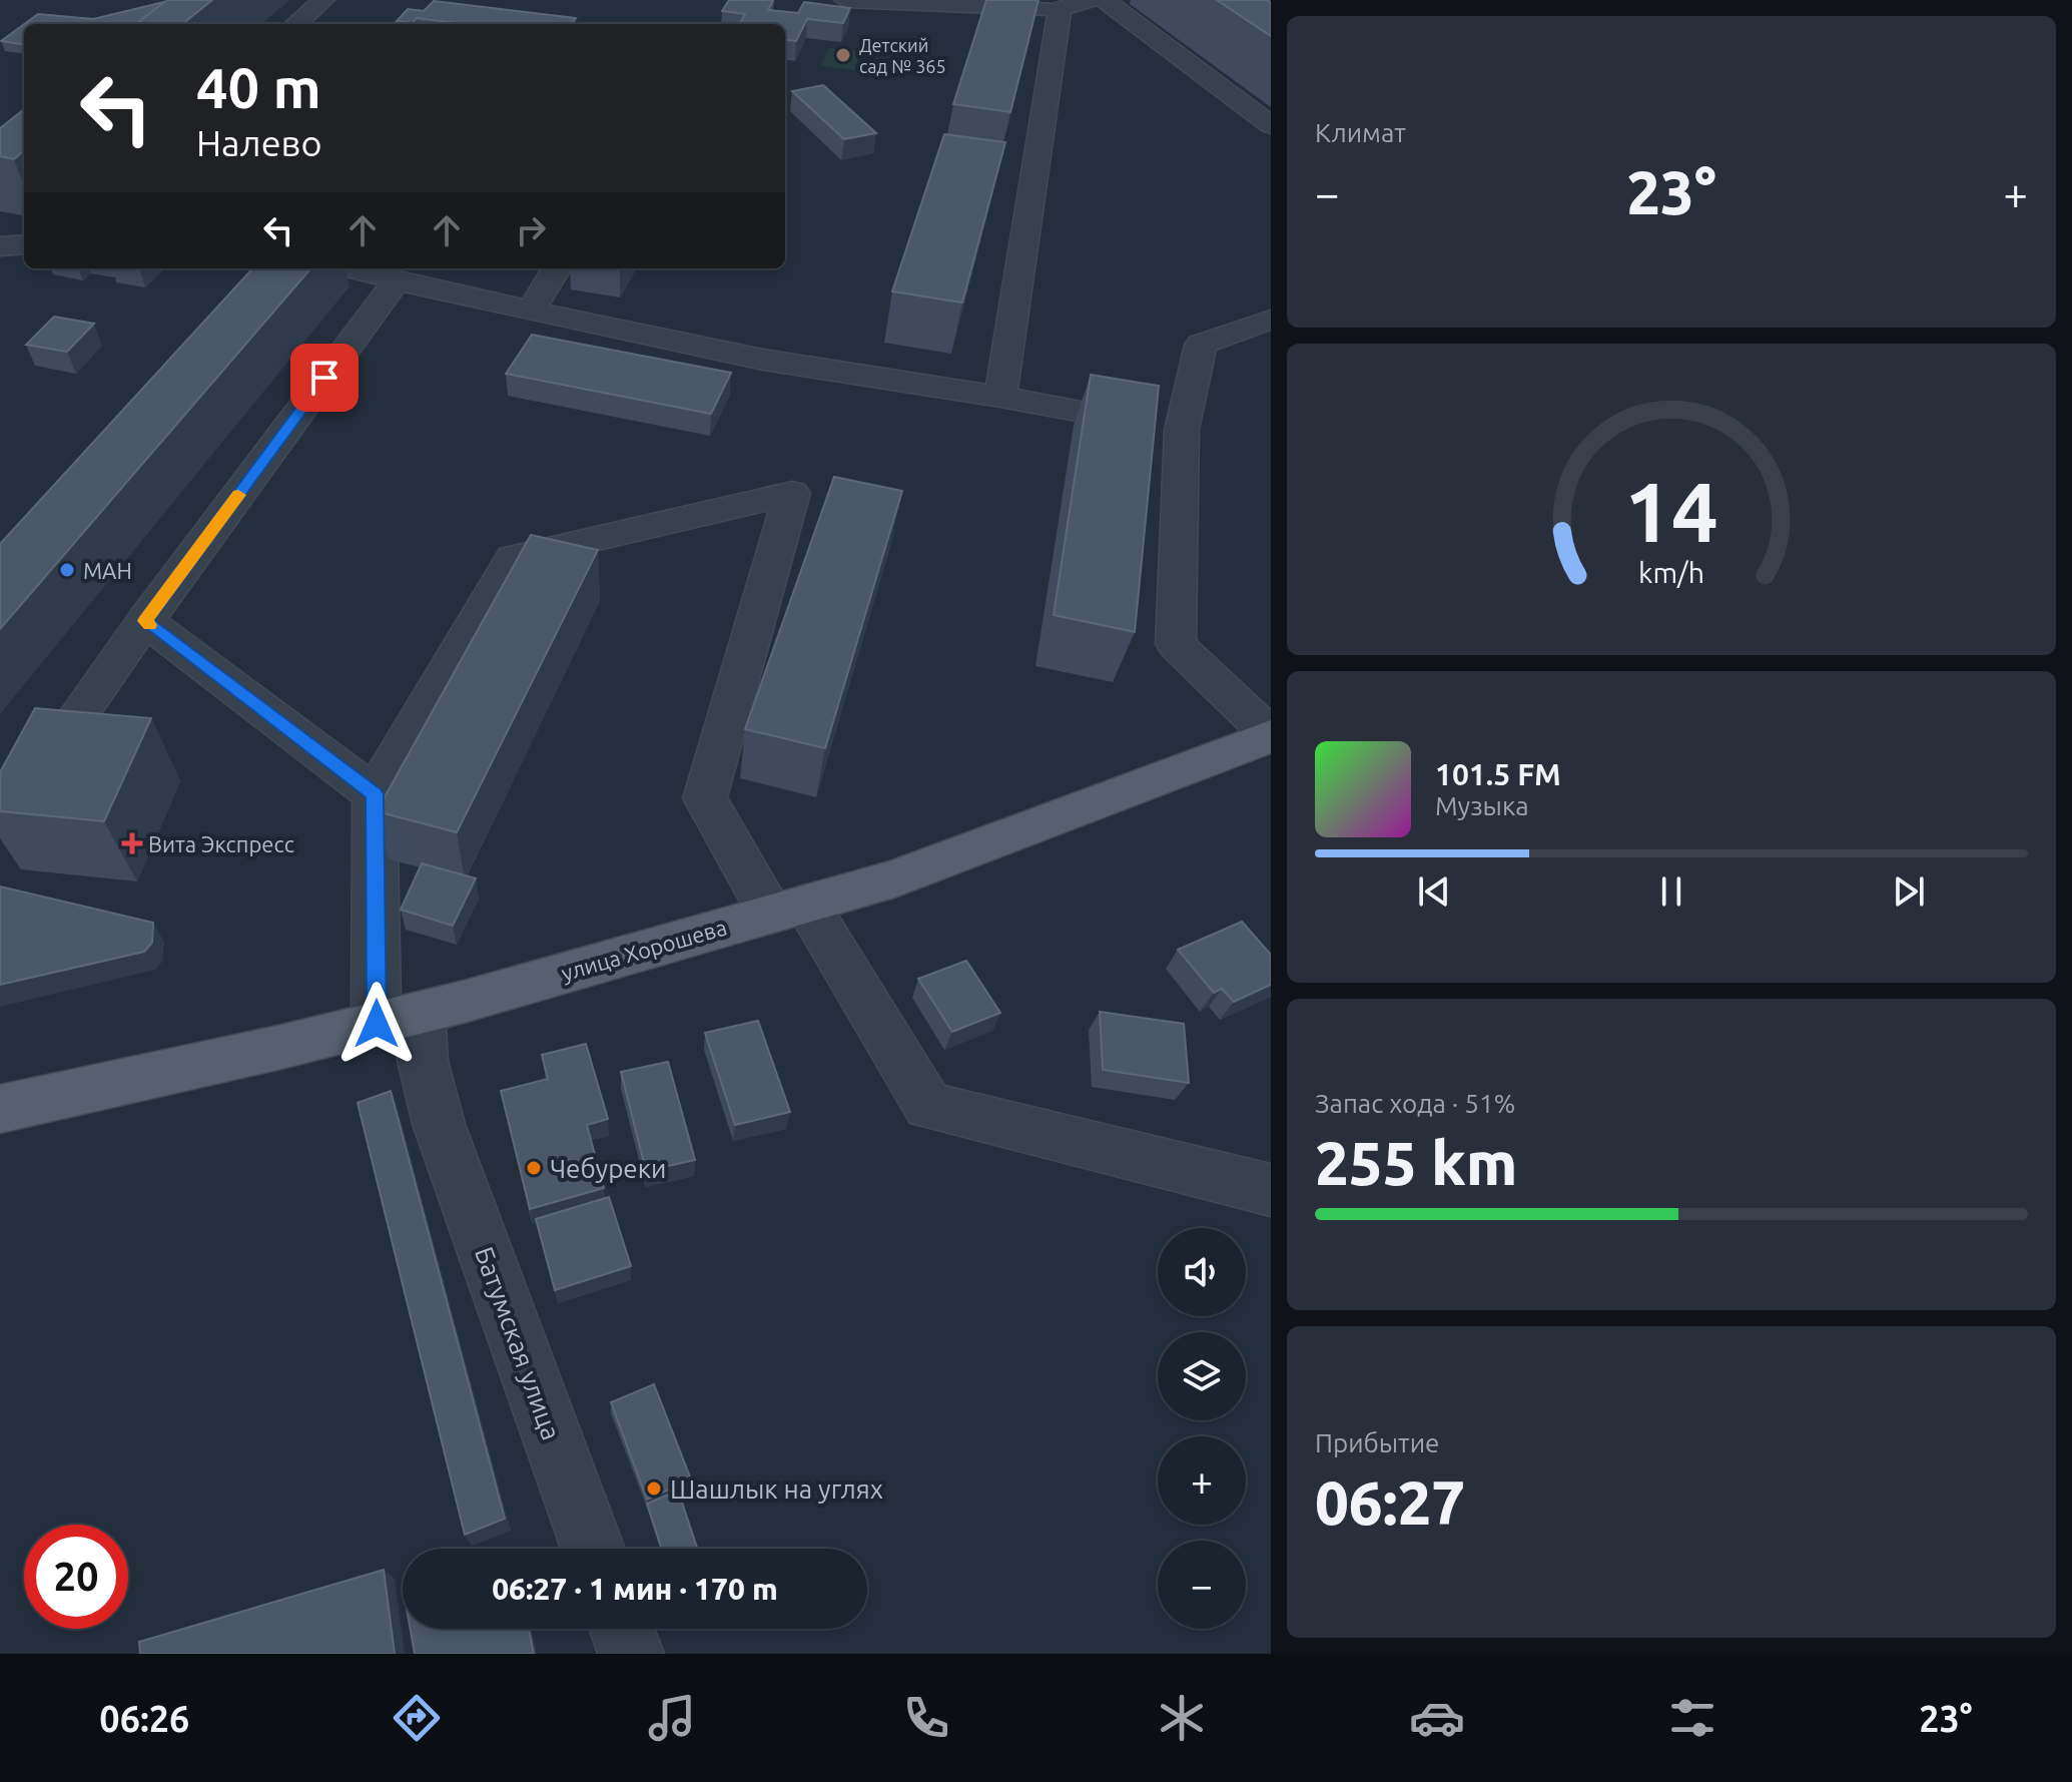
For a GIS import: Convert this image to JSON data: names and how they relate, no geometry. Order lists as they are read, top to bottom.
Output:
{
  "streets": {
    "main road": ["улица Хорошева"],
    "street": ["Батумская улица"]
  },
  "crossings": [
    ["улица Хорошева", "Батумская улица"]
  ],
  "places": {
    "other": [
      "Детский сад № 365",
      "МАН",
      "Чебуреки",
      "Шашлык на углях"
    ],
    "health": ["Вита Экспресс"]
  },
  "page": {
    "tile": [
      "Климат",
      ["Запас хода · 51%", "255 km"],
      ["Прибытие", "06:27"]
    ],
    "turn": ["40 m", "Налево"],
    "heat": ["−", "23°", "+"],
    "song": ["101.5 FM", "Музыка"],
    "map_buttons": ["+", "−"],
    "limit": "20",
    "trip": "06:27 · 1 мин · 170 m",
    "tabs": ["06:26", "23°"],
    "gauge": ["14", "km/h"]
  }
}
